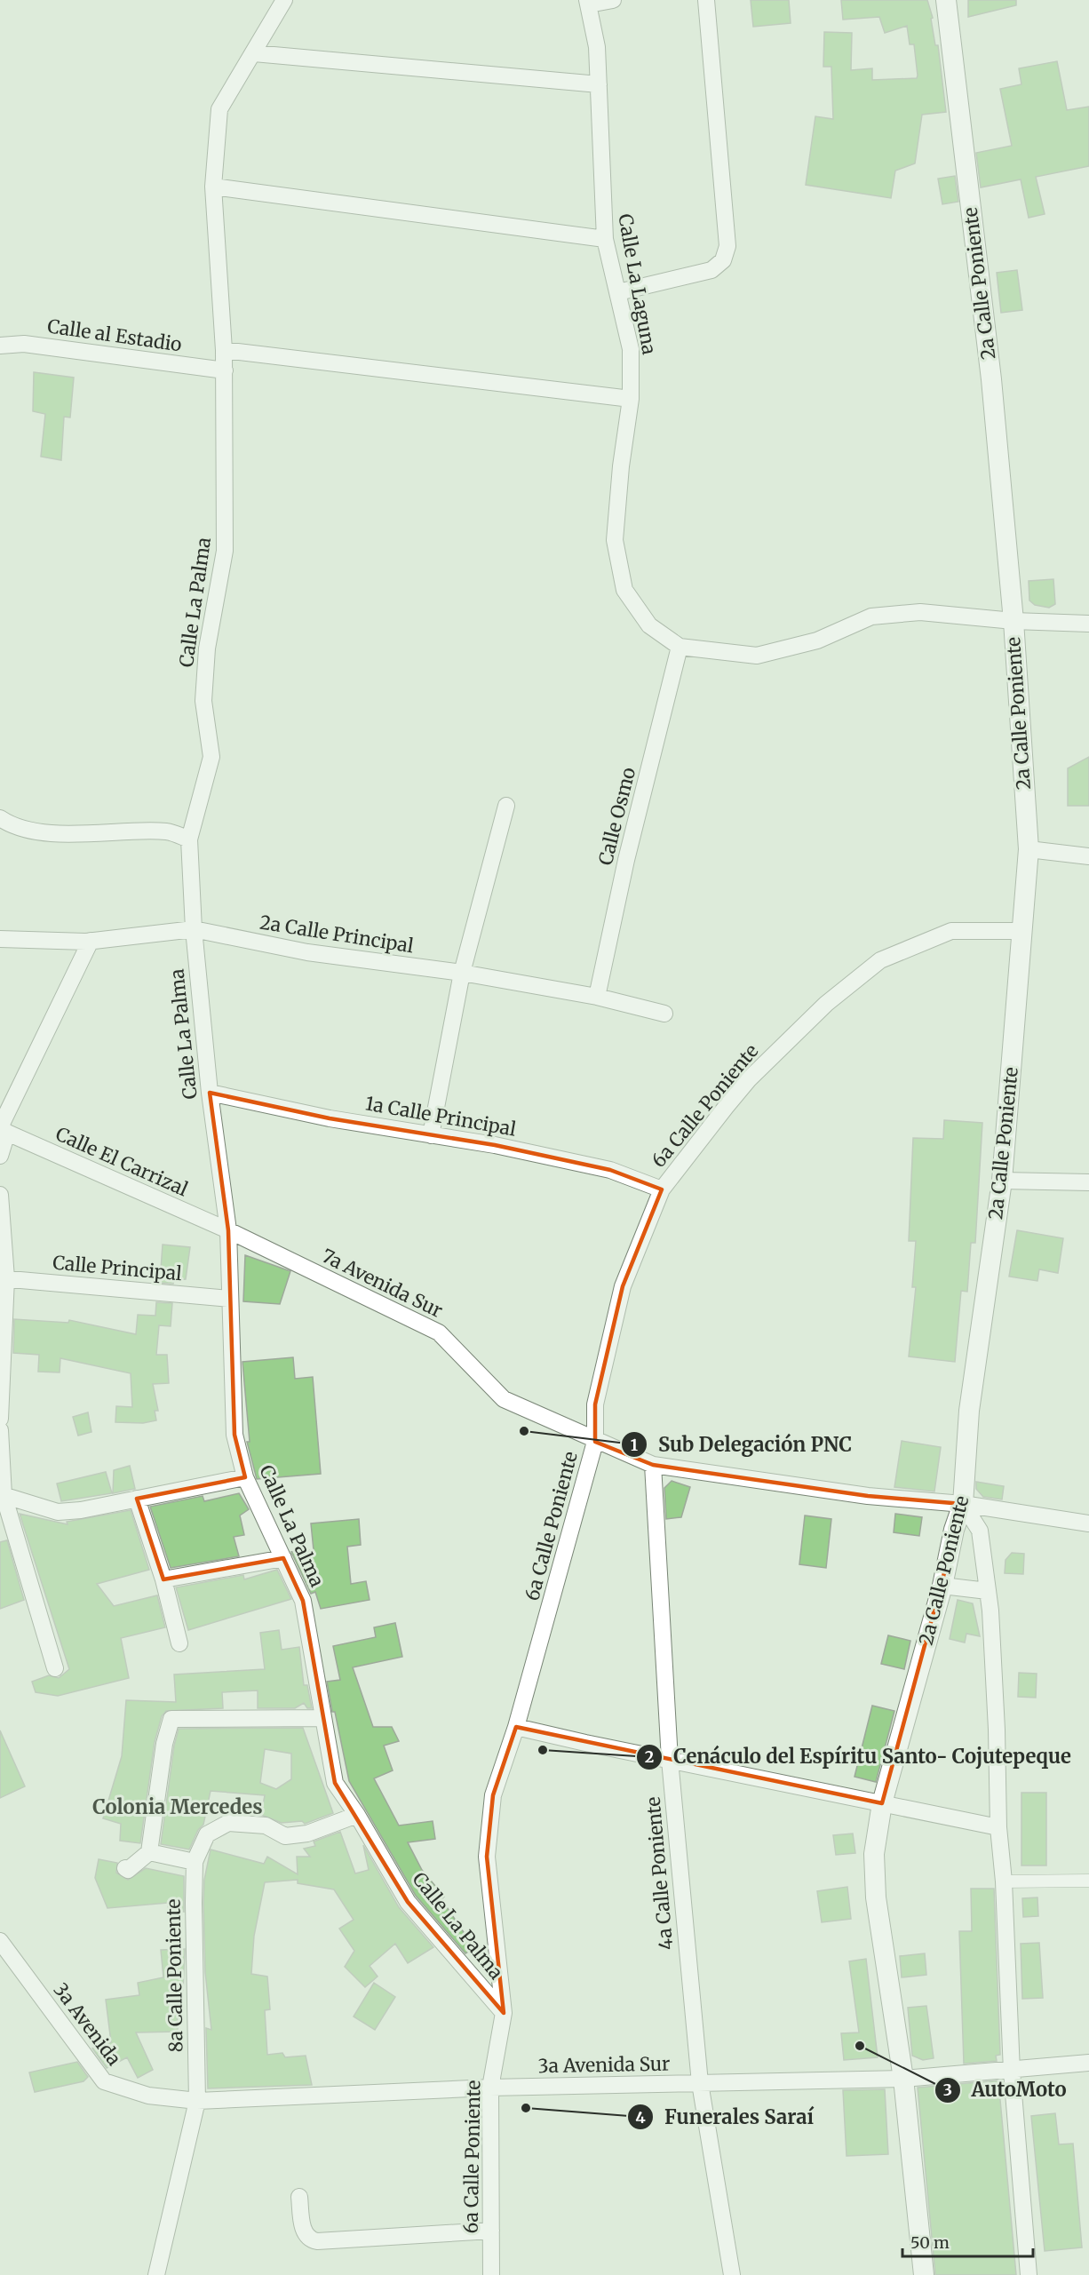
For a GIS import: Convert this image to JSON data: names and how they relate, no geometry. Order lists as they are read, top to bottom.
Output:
{
  "streets": {
    "street": [
      "2a Calle Poniente",
      "Calle La Laguna",
      "Calle al Estadio",
      "Calle La Palma",
      "Calle Osmo",
      "2a Calle Principal",
      "6a Calle Poniente",
      "1a Calle Principal",
      "Calle El Carrizal",
      "Calle Principal",
      "7a Avenida Sur",
      "4a Calle Poniente",
      "8a Calle Poniente",
      "3a Avenida",
      "3a Avenida Sur"
    ]
  },
  "crossings": [
    ["2a Calle Poniente", "6a Calle Poniente"],
    ["2a Calle Poniente", "7a Avenida Sur"],
    ["2a Calle Poniente", "3a Avenida Sur"],
    ["Calle La Laguna", "Calle Osmo"],
    ["Calle al Estadio", "Calle La Palma"],
    ["Calle La Palma", "2a Calle Principal"],
    ["Calle La Palma", "6a Calle Poniente"],
    ["Calle La Palma", "1a Calle Principal"],
    ["Calle La Palma", "Calle El Carrizal"],
    ["Calle La Palma", "Calle Principal"],
    ["Calle La Palma", "7a Avenida Sur"],
    ["Calle La Palma", "8a Calle Poniente"],
    ["Calle Osmo", "2a Calle Principal"],
    ["6a Calle Poniente", "1a Calle Principal"],
    ["6a Calle Poniente", "7a Avenida Sur"],
    ["6a Calle Poniente", "3a Avenida Sur"],
    ["Calle El Carrizal", "7a Avenida Sur"],
    ["7a Avenida Sur", "4a Calle Poniente"],
    ["4a Calle Poniente", "3a Avenida Sur"],
    ["8a Calle Poniente", "3a Avenida"],
    ["8a Calle Poniente", "3a Avenida Sur"],
    ["3a Avenida", "3a Avenida Sur"]
  ],
  "districts": ["Colonia Mercedes"],
  "places": [
    "Sub Delegación PNC",
    "Cenáculo del Espíritu Santo- Cojutepeque",
    "AutoMoto",
    "Funerales Saraí"
  ],
  "scale_bar": "50 m"
}
